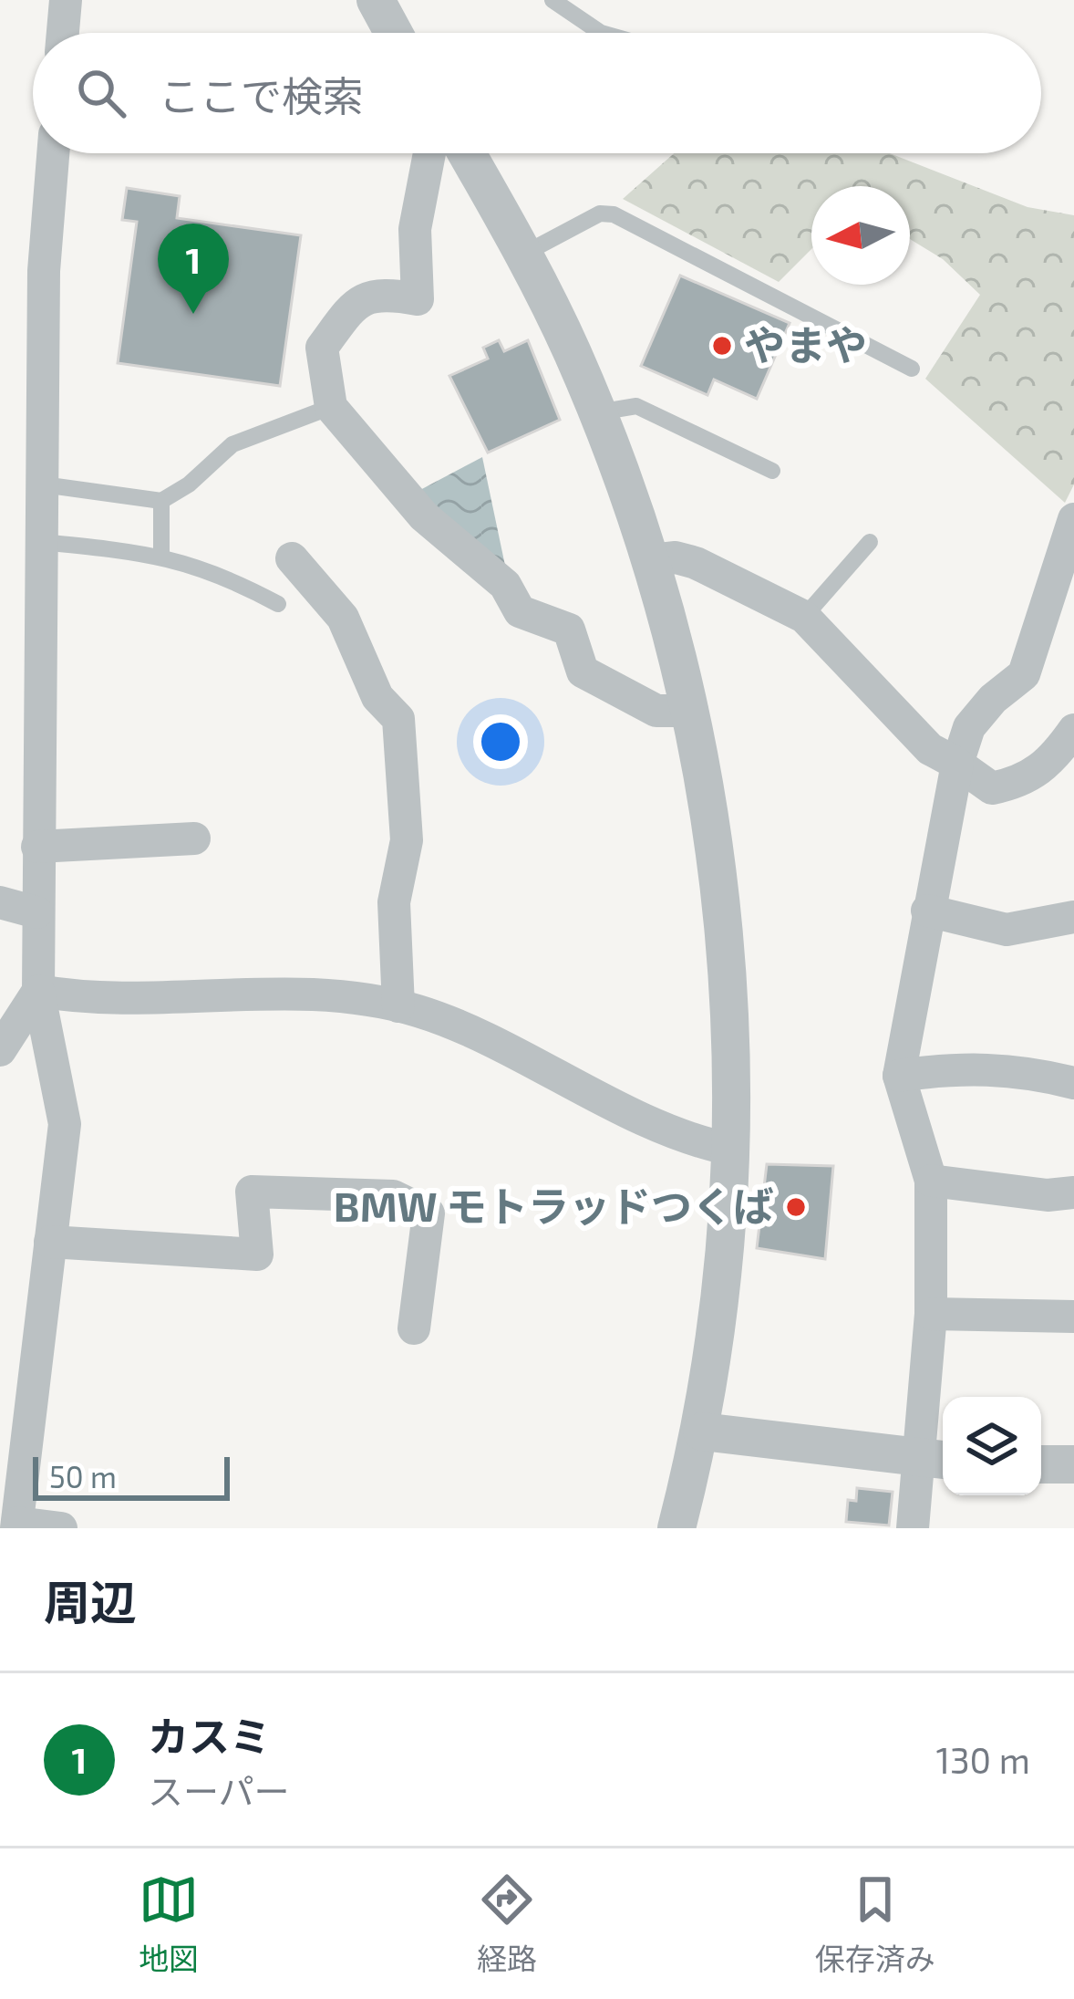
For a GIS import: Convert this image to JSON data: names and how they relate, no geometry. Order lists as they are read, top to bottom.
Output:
{
  "places": ["やまや", "BMW モトラッドつくば"],
  "scale_bar": "50 m",
  "north": "left",
  "page": {
    "search": "ここで検索",
    "pins": "1",
    "scale": "50 m",
    "heading": "周辺",
    "list": [
      {
        "mark": "1",
        "name": "カスミ",
        "note": "スーパー",
        "value": "130 m"
      }
    ],
    "nav": ["地図", "経路", "保存済み"]
  }
}
